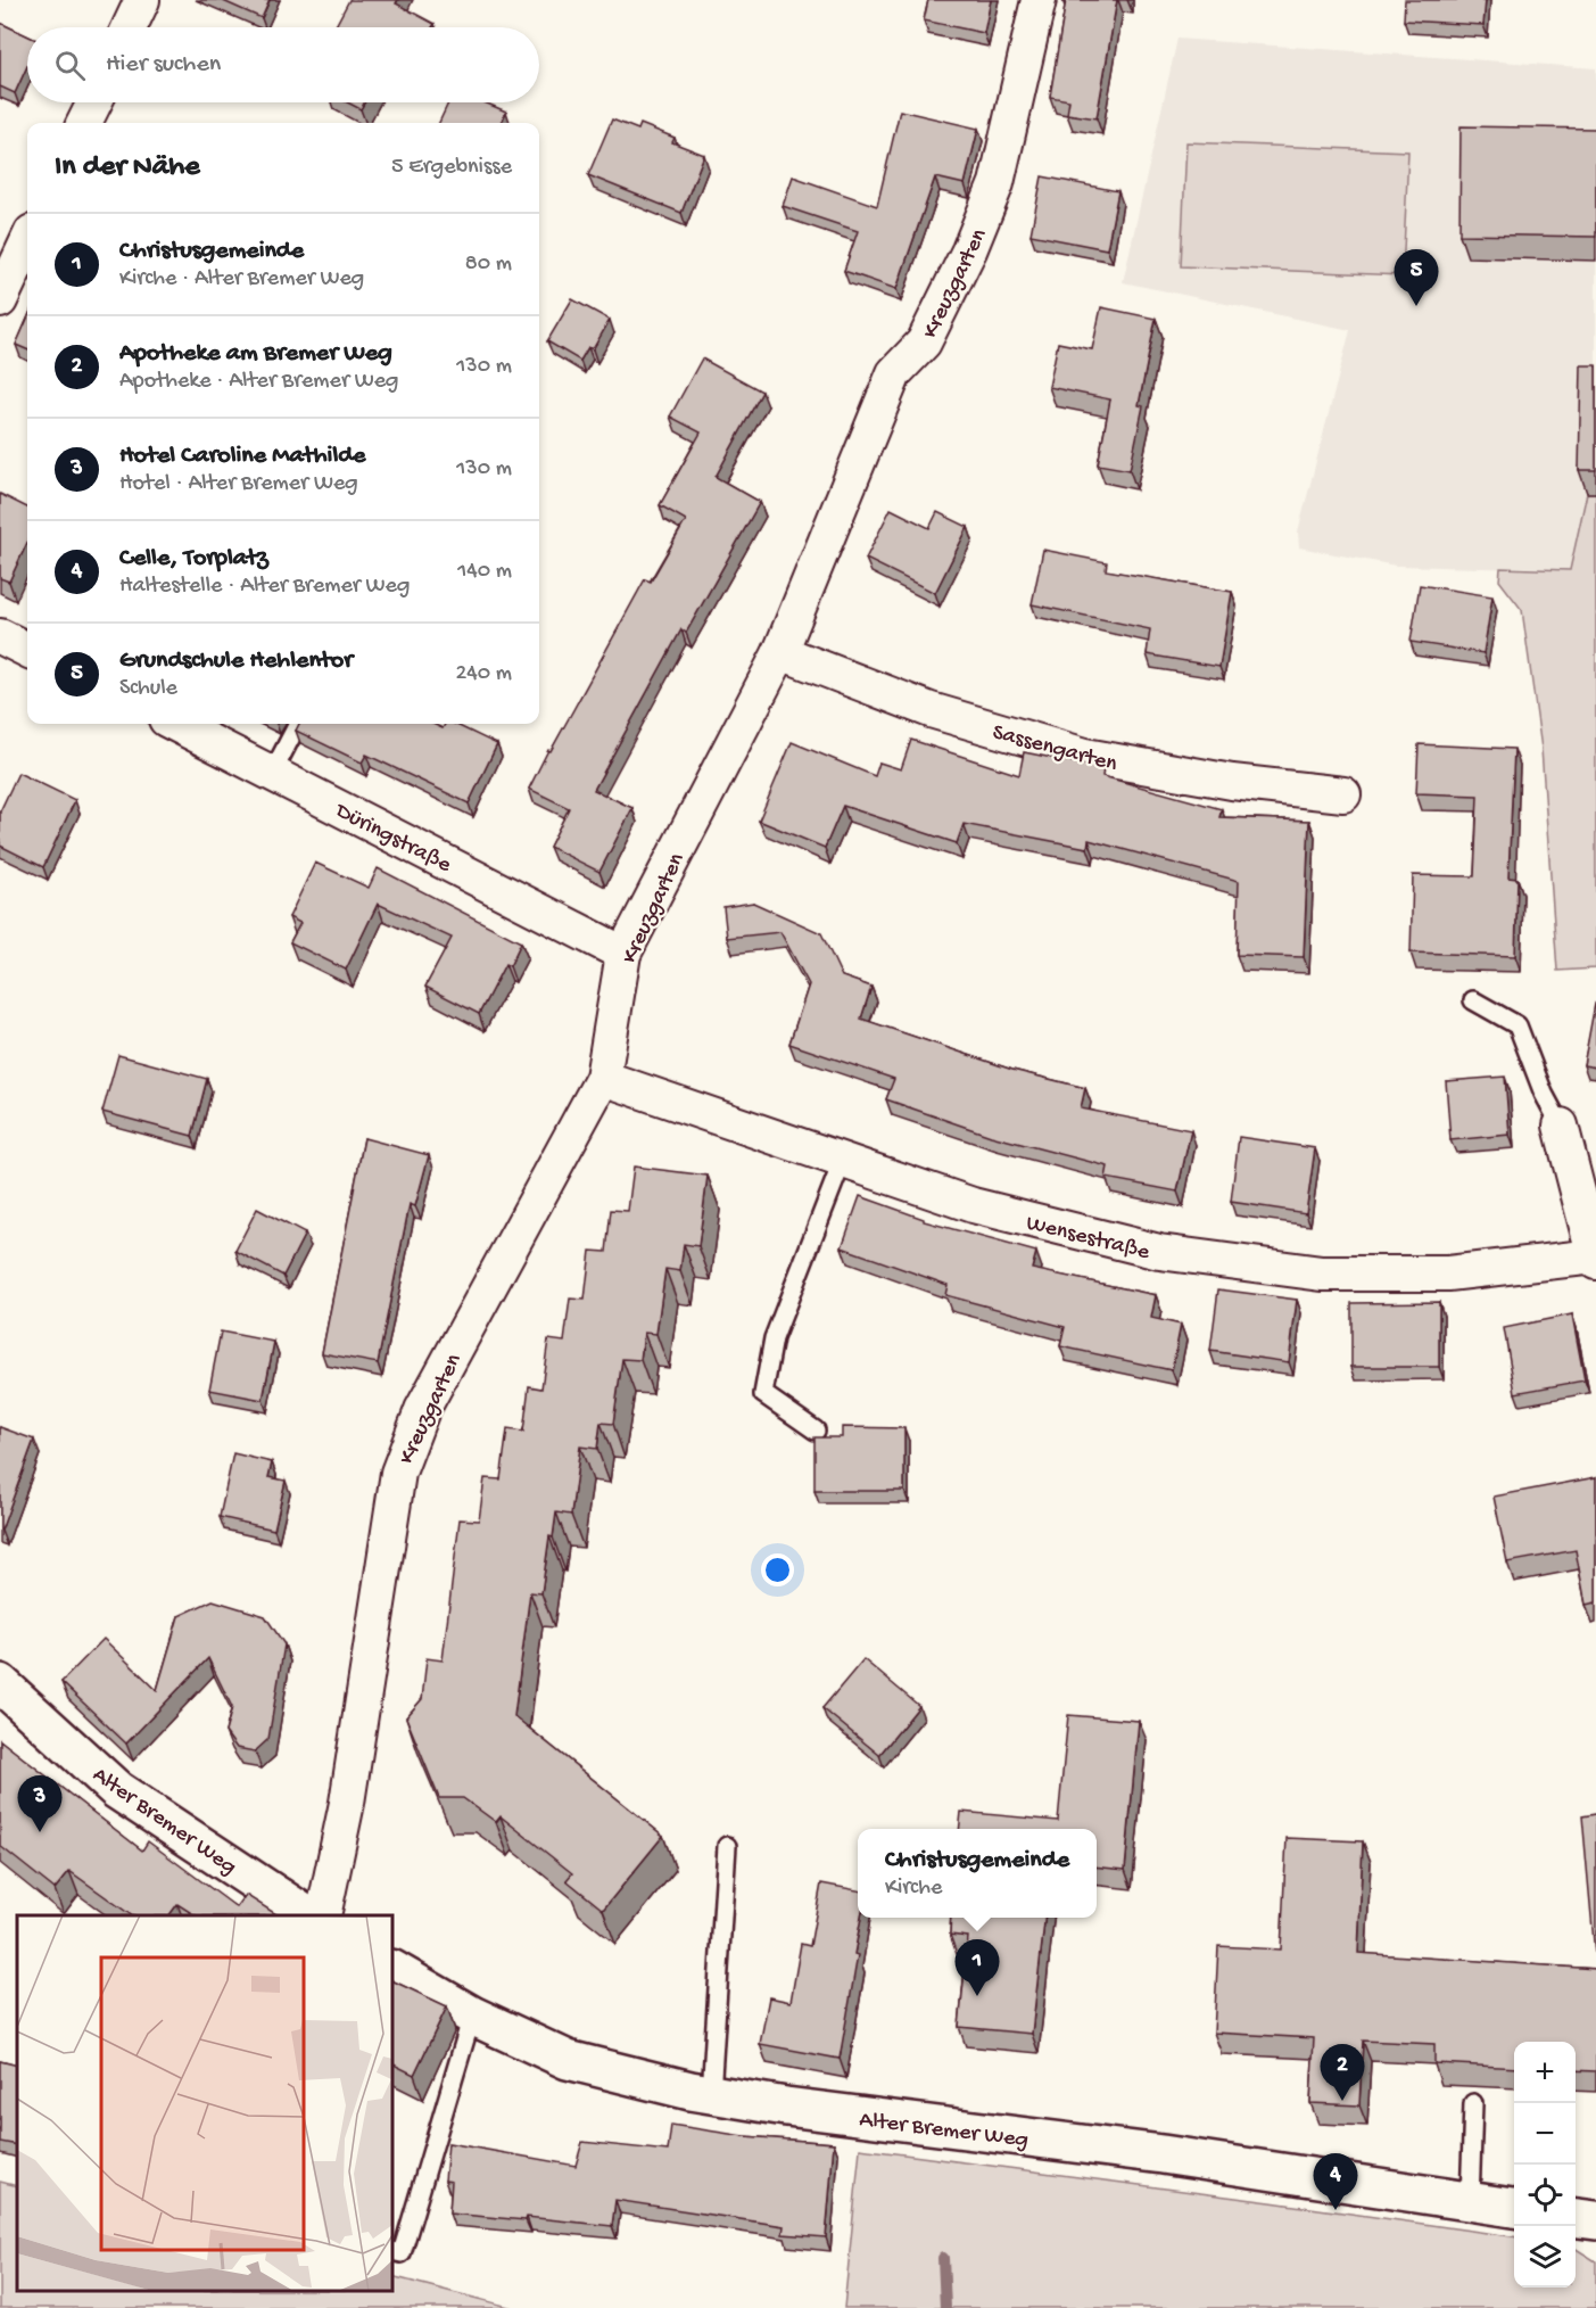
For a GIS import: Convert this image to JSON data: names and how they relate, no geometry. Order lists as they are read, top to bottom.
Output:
{
  "streets": {
    "street": [
      "Kreuzgarten",
      "Sassengarten",
      "Düringstraße",
      "Wensestraße",
      "Alter Bremer Weg"
    ]
  },
  "crossings": [
    ["Kreuzgarten", "Sassengarten"],
    ["Kreuzgarten", "Düringstraße"],
    ["Kreuzgarten", "Wensestraße"]
  ],
  "page": {
    "search": "Hier suchen",
    "heading": ["In der Nähe", "5 Ergebnisse"],
    "list": [
      {
        "mark": "1",
        "name": "Christusgemeinde",
        "note": "Kirche · Alter Bremer Weg",
        "value": "80 m"
      },
      {
        "mark": "2",
        "name": "Apotheke am Bremer Weg",
        "note": "Apotheke · Alter Bremer Weg",
        "value": "130 m"
      },
      {
        "mark": "3",
        "name": "Hotel Caroline Mathilde",
        "note": "Hotel · Alter Bremer Weg",
        "value": "130 m"
      },
      {
        "mark": "4",
        "name": "Celle, Torplatz",
        "note": "Haltestelle · Alter Bremer Weg",
        "value": "140 m"
      },
      {
        "mark": "5",
        "name": "Grundschule Hehlentor",
        "note": "Schule",
        "value": "240 m"
      }
    ],
    "pins": [
      "5",
      "3",
      "1",
      "2",
      "4"
    ],
    "popup": ["Christusgemeinde", "Kirche"],
    "map_buttons": ["+", "−"]
  }
}
